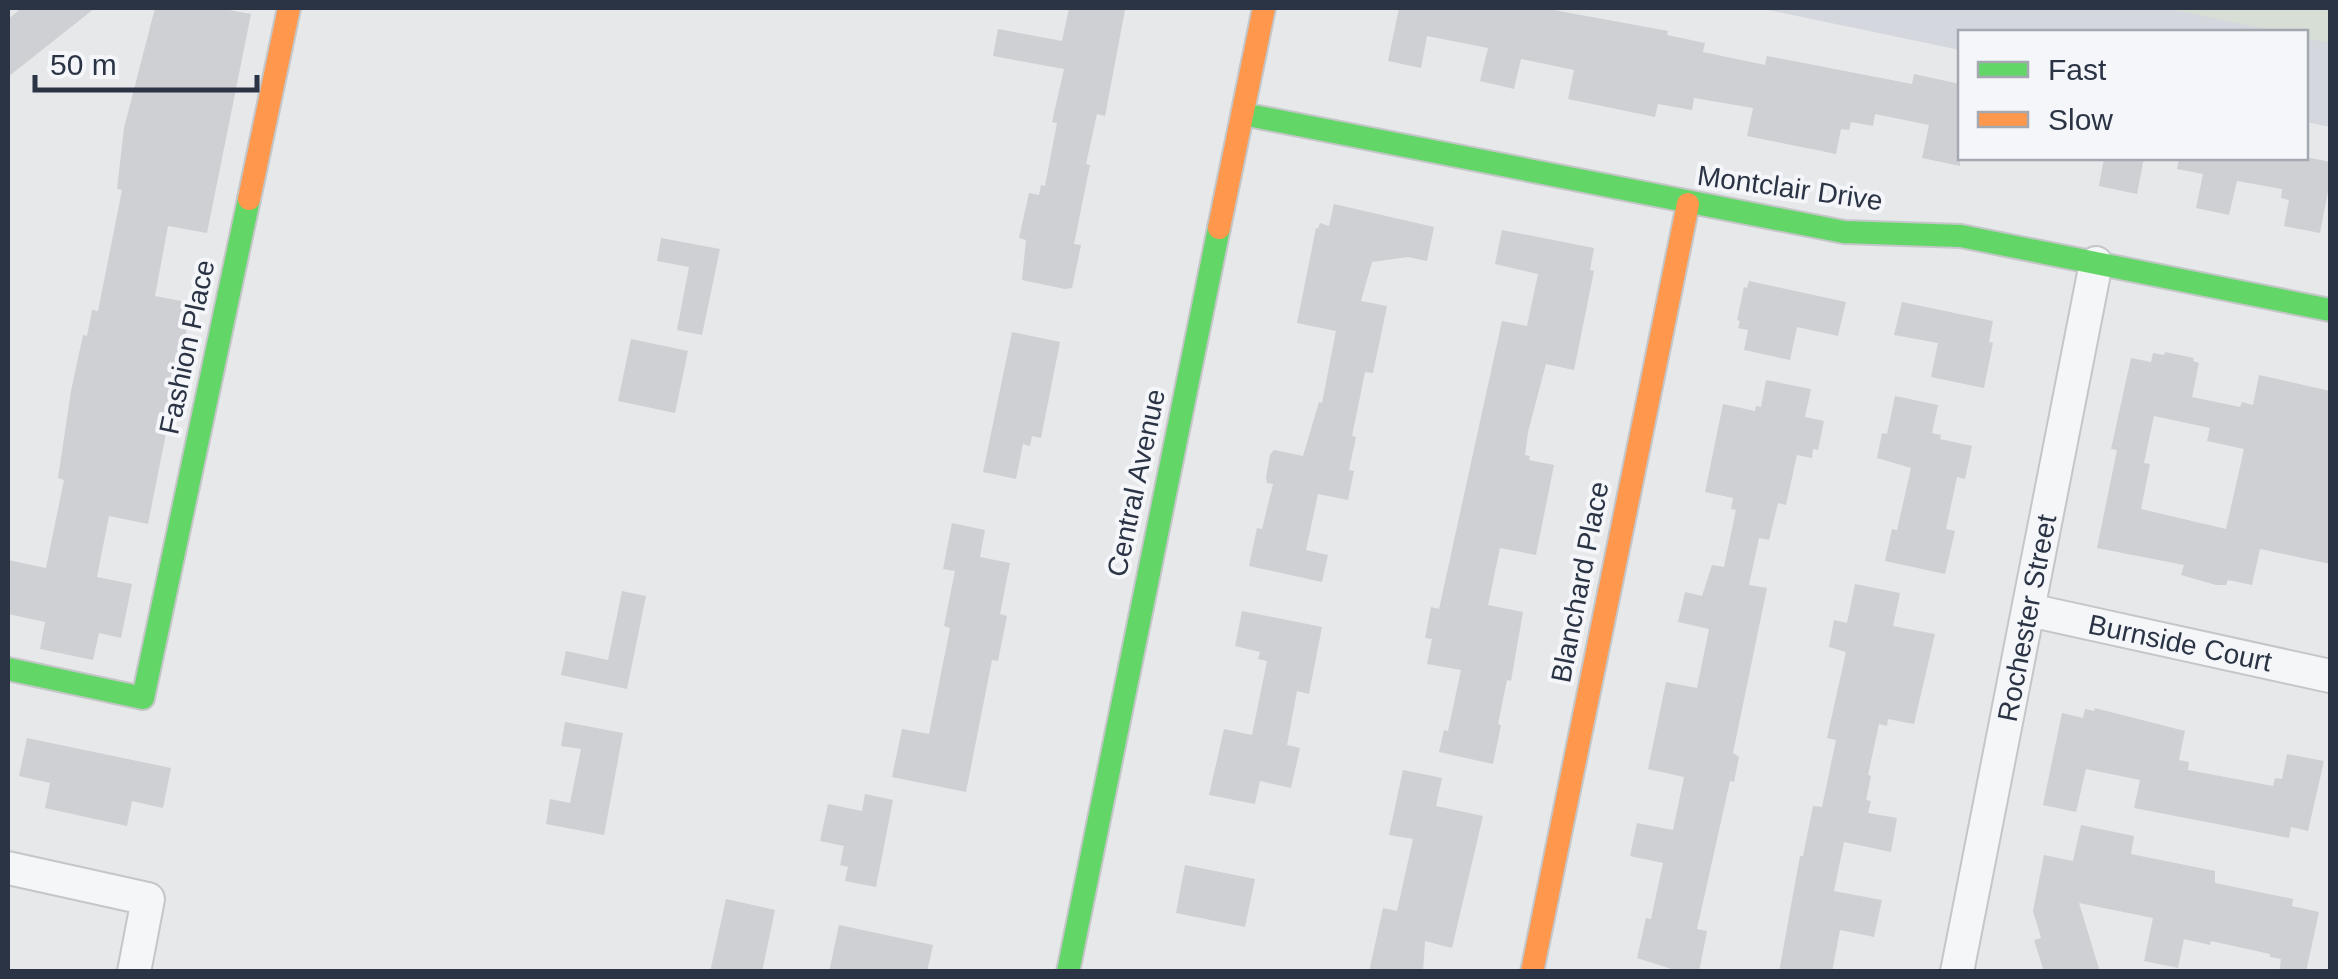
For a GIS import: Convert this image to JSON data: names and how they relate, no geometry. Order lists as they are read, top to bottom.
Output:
{
  "streets": {
    "street": [
      "Montclair Drive",
      "Fashion Place",
      "Central Avenue",
      "Blanchard Place",
      "Rochester Street",
      "Burnside Court"
    ]
  },
  "crossings": [
    ["Montclair Drive", "Central Avenue"],
    ["Montclair Drive", "Blanchard Place"],
    ["Montclair Drive", "Rochester Street"],
    ["Rochester Street", "Burnside Court"]
  ],
  "legend": ["Fast", "Slow"],
  "scale_bar": "50 m"
}
